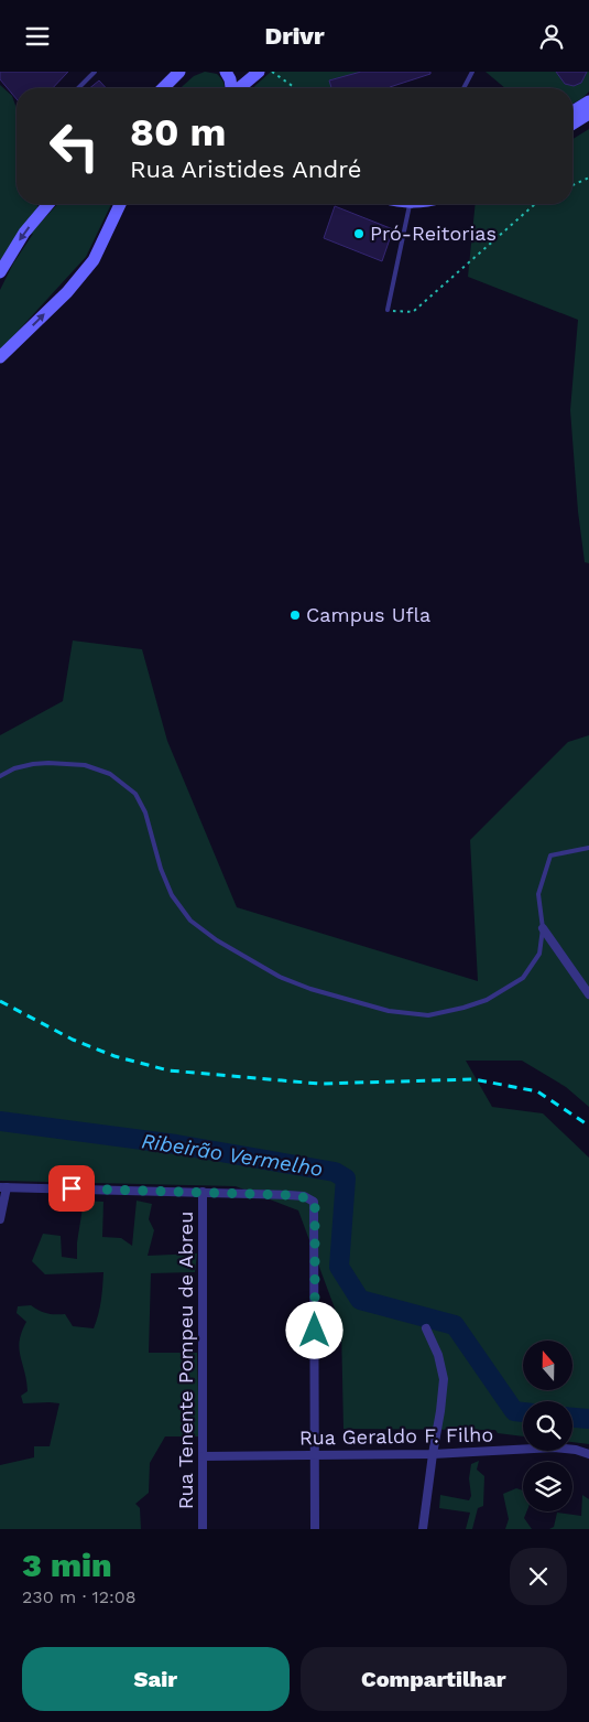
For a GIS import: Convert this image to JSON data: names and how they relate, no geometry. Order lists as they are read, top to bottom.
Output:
{
  "streets": {
    "street": ["Rua Tenente Pompeu de Abreu", "Rua Geraldo F. Filho"]
  },
  "crossings": [
    ["Rua Tenente Pompeu de Abreu", "Rua Geraldo F. Filho"]
  ],
  "water": ["Ribeirão Vermelho"],
  "places": ["Pró-Reitorias", "Campus Ufla"],
  "north": "top",
  "page": {
    "header": "Drivr",
    "turn": ["80 m", "Rua Aristides André"],
    "heading": ["3 min", "230 m · 12:08"],
    "buttons": ["Sair", "Compartilhar"]
  }
}
